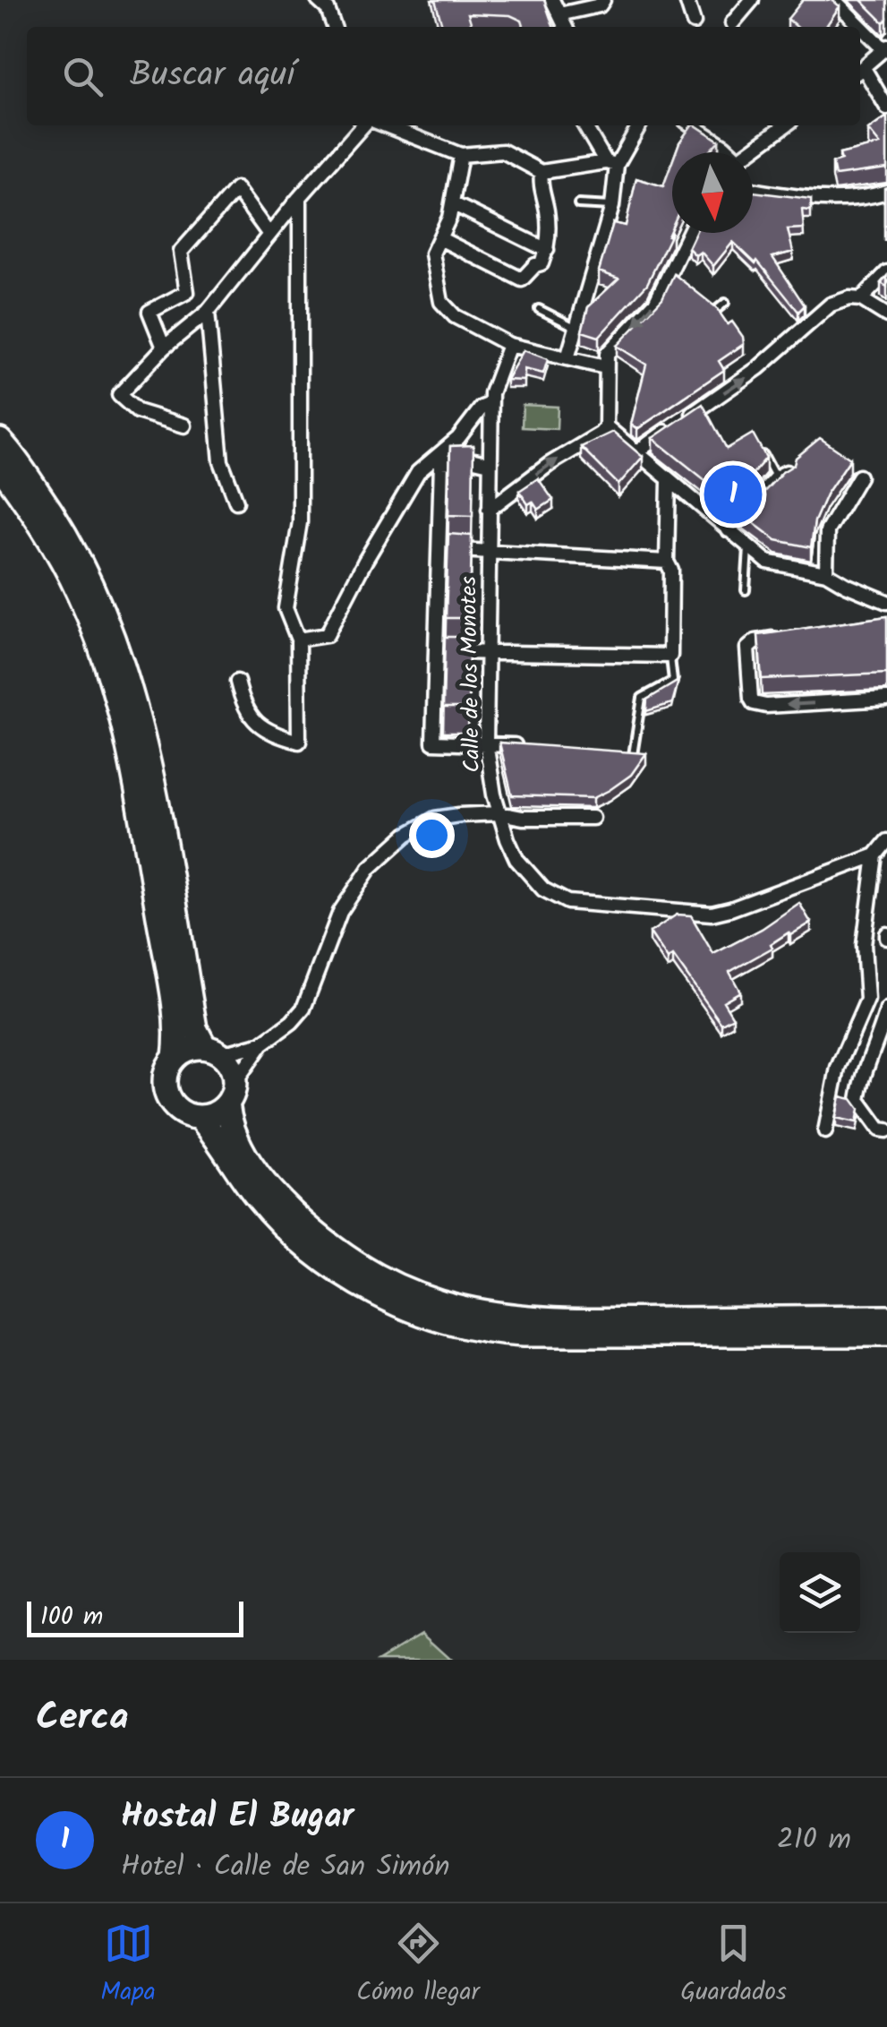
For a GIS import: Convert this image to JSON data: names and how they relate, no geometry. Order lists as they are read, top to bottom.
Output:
{
  "streets": {
    "street": ["Calle de los Monotes"]
  },
  "scale_bar": "100 m",
  "north": "bottom",
  "page": {
    "search": "Buscar aquí",
    "pins": "1",
    "scale": "100 m",
    "heading": "Cerca",
    "list": [
      {
        "mark": "1",
        "name": "Hostal El Bugar",
        "note": "Hotel · Calle de San Simón",
        "value": "210 m"
      }
    ],
    "nav": ["Mapa", "Cómo llegar", "Guardados"]
  }
}
